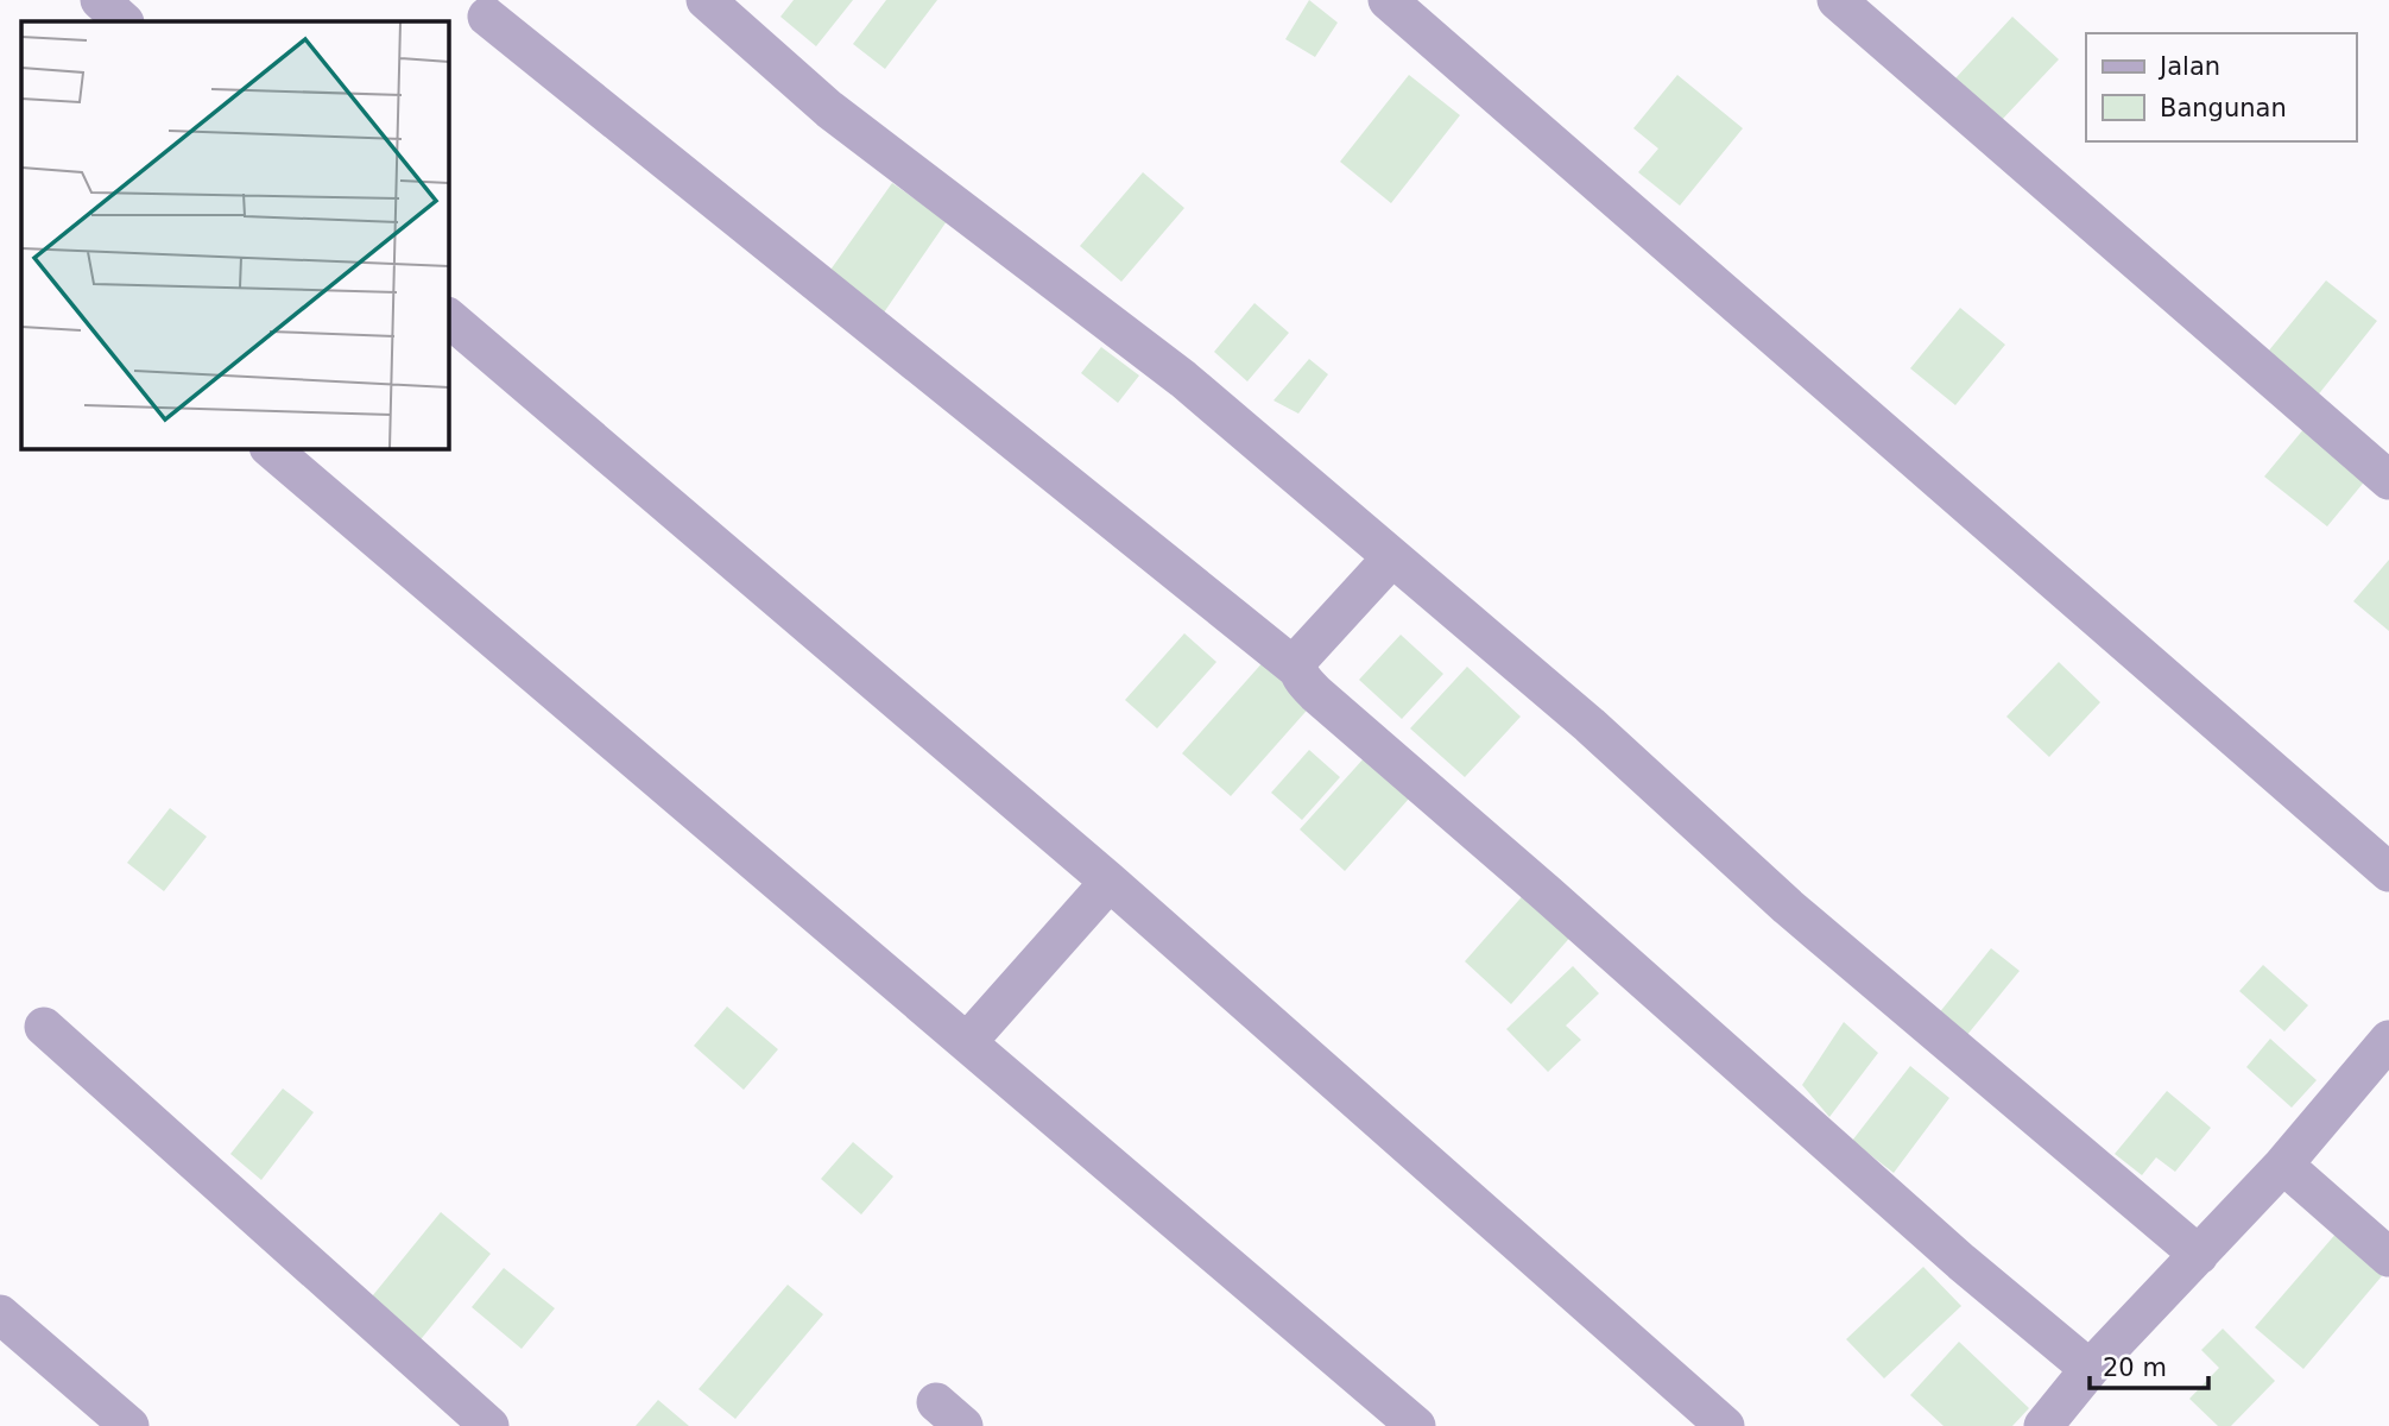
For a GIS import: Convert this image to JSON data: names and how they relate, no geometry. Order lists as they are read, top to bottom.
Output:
{
  "legend": ["Jalan", "Bangunan"],
  "scale_bar": "20 m"
}
